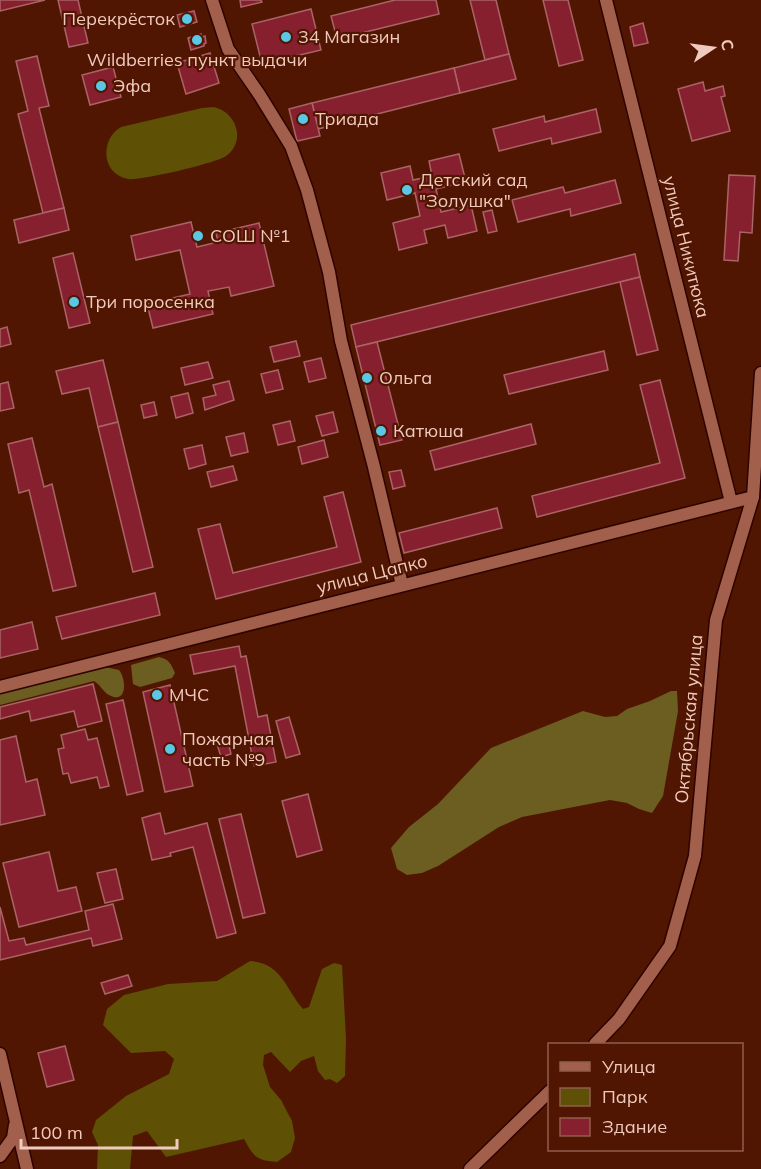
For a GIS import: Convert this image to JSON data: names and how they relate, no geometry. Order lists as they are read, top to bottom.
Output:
{
  "streets": {
    "street": ["улица Никитюка", "улица Цапко", "Октябрьская улица"]
  },
  "crossings": [
    ["улица Никитюка", "улица Цапко"],
    ["улица Цапко", "Октябрьская улица"]
  ],
  "places": [
    "Перекрёсток",
    "34 Магазин",
    "Wildberries пункт выдачи",
    "Эфа",
    "Триада",
    "Детский сад \"Золушка\"",
    "СОШ №1",
    "Три поросенка",
    "Ольга",
    "Катюша",
    "МЧС",
    "Пожарная часть №9"
  ],
  "legend": ["Улица", "Парк", "Здание"],
  "scale_bar": "100 m",
  "north": "right"
}
